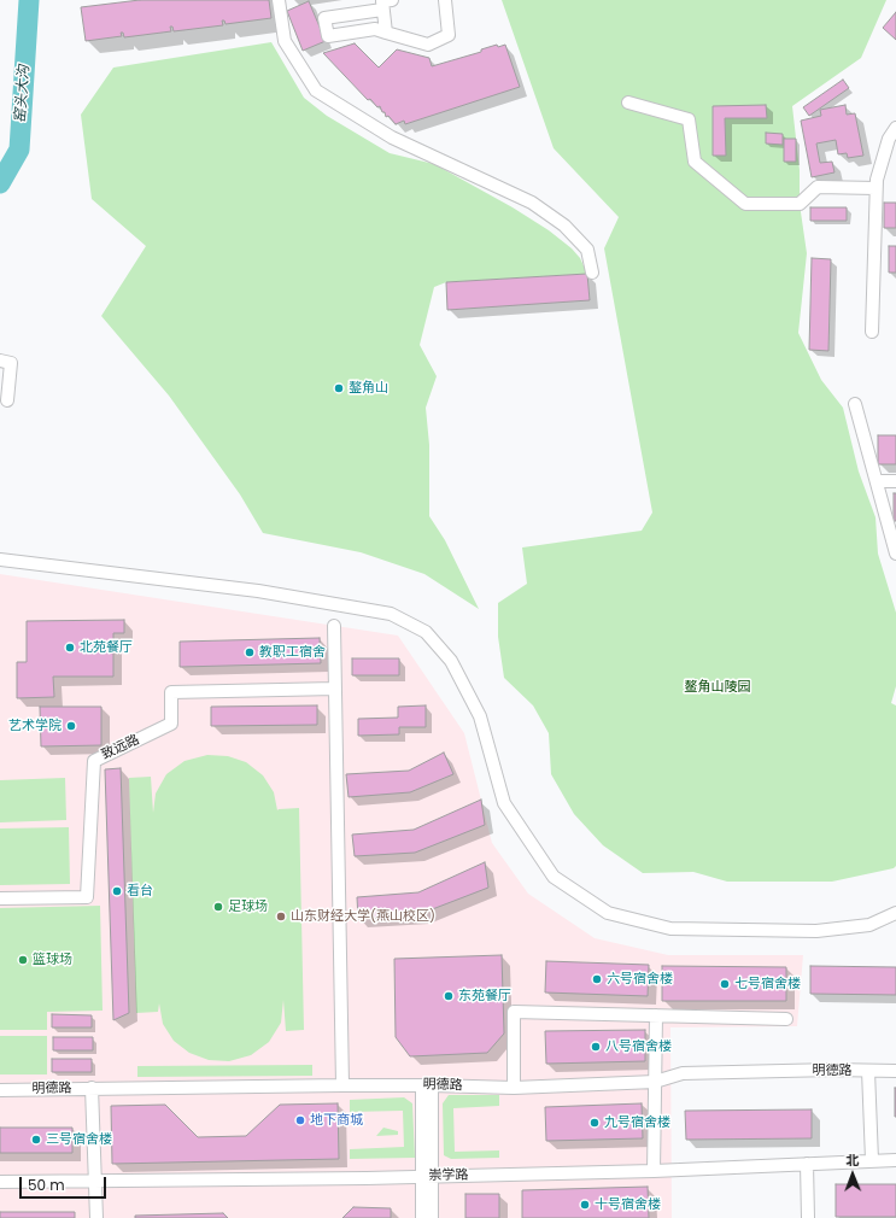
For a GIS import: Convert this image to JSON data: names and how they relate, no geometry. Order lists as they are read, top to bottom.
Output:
{
  "streets": {
    "street": ["致远路", "明德路", "崇学路"]
  },
  "water": ["窑头大沟"],
  "parks": ["鳌角山陵园"],
  "places": [
    "鏊角山",
    "北苑餐厅",
    "教职工宿舍",
    "艺术学院",
    "看台",
    "足球场",
    "山东财经大学(燕山校区)",
    "篮球场",
    "六号宿舍楼",
    "七号宿舍楼",
    "东苑餐厅",
    "八号宿舍楼",
    "地下商城",
    "九号宿舍楼",
    "三号宿舍楼",
    "十号宿舍楼"
  ],
  "scale_bar": "50 m",
  "north": "top"
}
